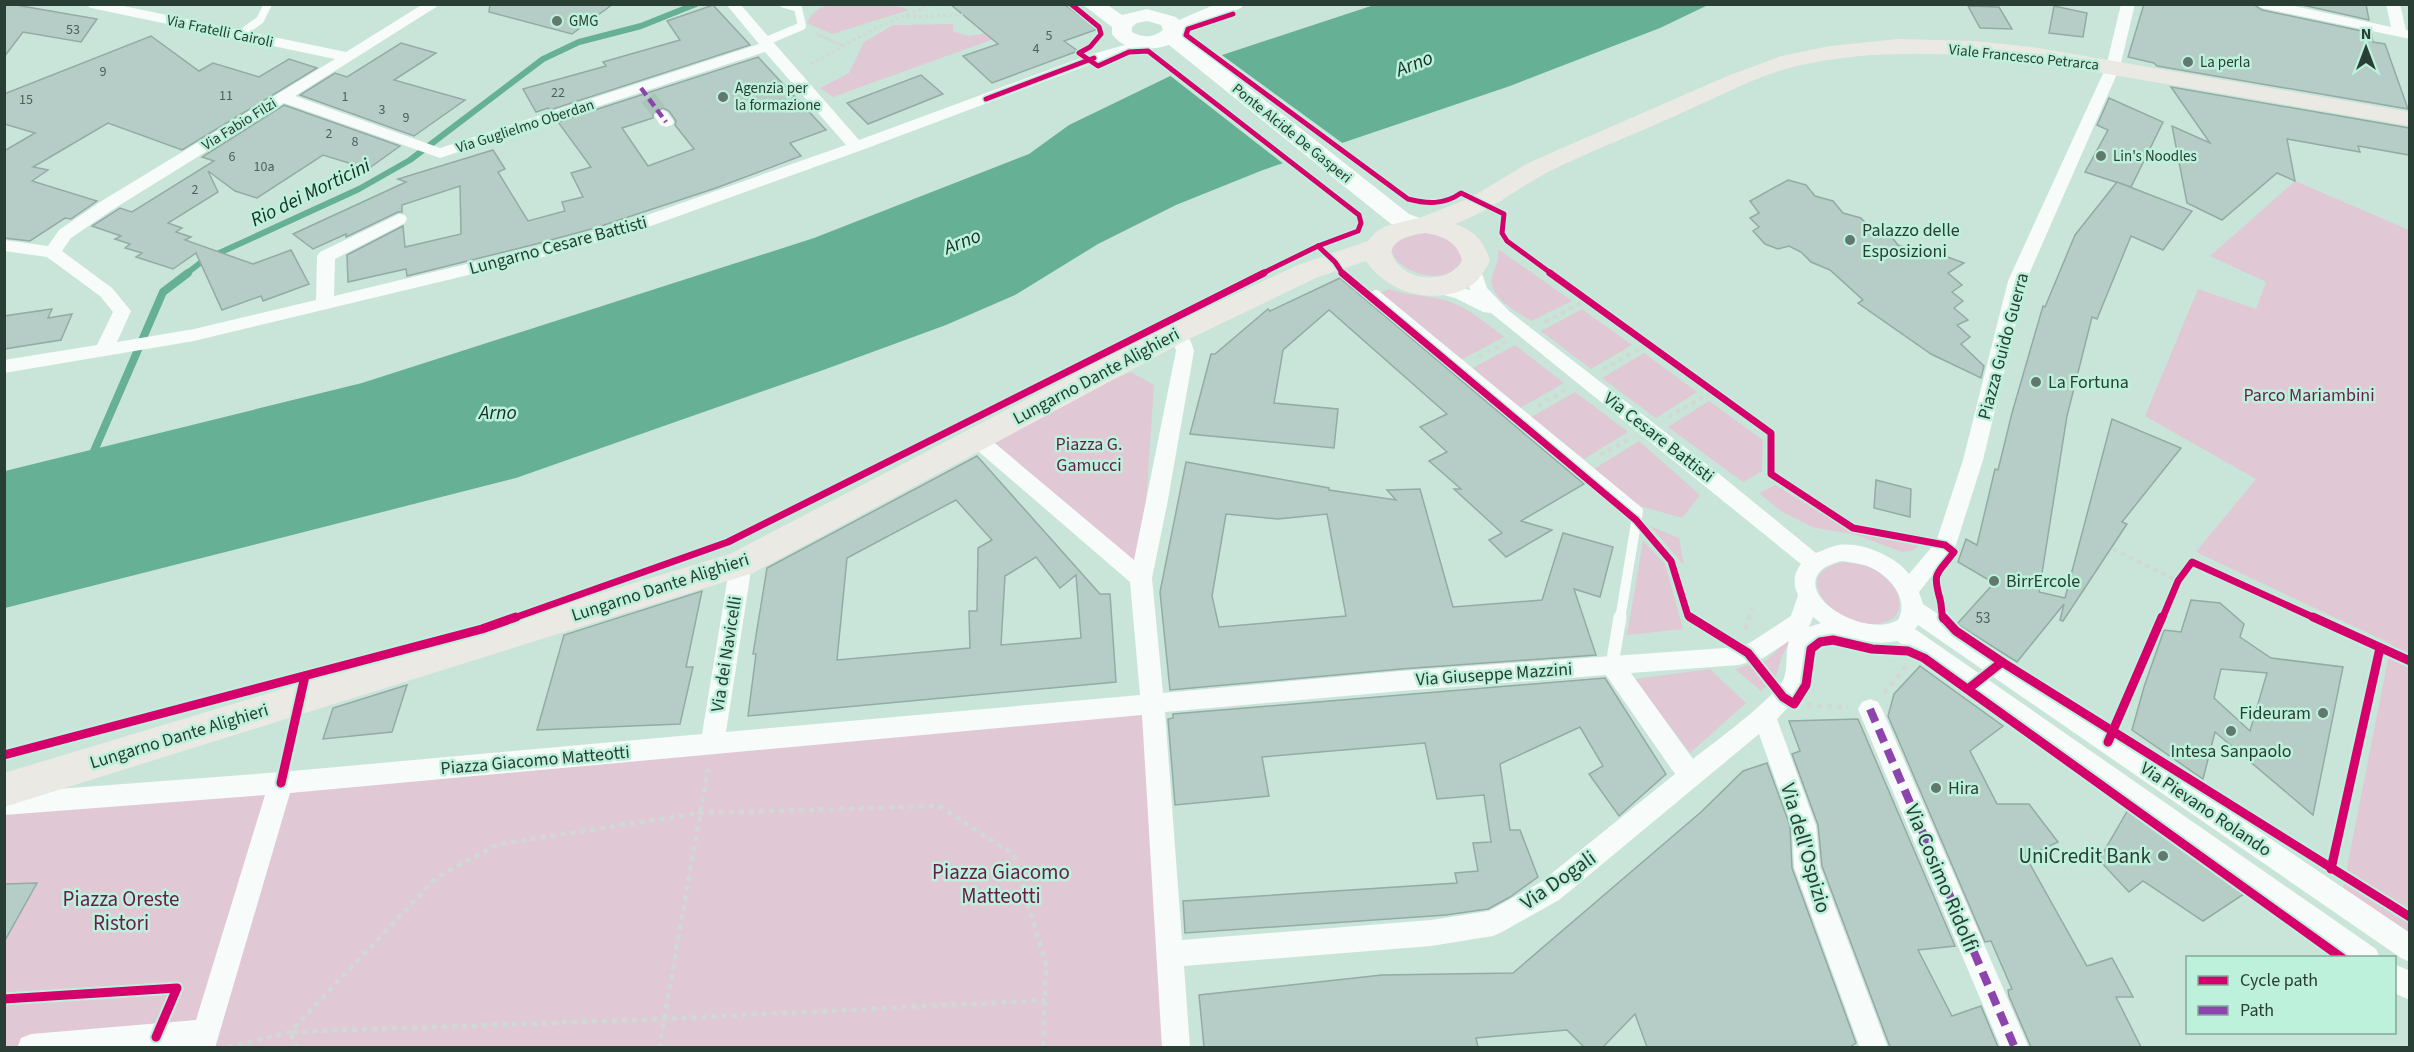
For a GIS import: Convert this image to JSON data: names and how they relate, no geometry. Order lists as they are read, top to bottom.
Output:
{
  "streets": {
    "main road": ["Viale Francesco Petrarca", "Ponte Alcide De Gasperi", "Lungarno Dante Alighieri"],
    "street": [
      "Via Fratelli Cairoli",
      "Via Fabio Filzi",
      "Via Guglielmo Oberdan",
      "Lungarno Cesare Battisti",
      "Piazza Guido Guerra",
      "Via Cesare Battisti",
      "Via dei Navicelli",
      "Via Giuseppe Mazzini",
      "Piazza Giacomo Matteotti",
      "Via Pievano Rolando",
      "Via dell'Ospizio",
      "Via Cosimo Ridolfi",
      "Via Dogali"
    ]
  },
  "crossings": [
    ["Via Fratelli Cairoli", "Via Fabio Filzi"],
    ["Viale Francesco Petrarca", "Ponte Alcide De Gasperi"],
    ["Viale Francesco Petrarca", "Piazza Guido Guerra"],
    ["Viale Francesco Petrarca", "Lungarno Dante Alighieri"],
    ["Viale Francesco Petrarca", "Via Cesare Battisti"],
    ["Via Fabio Filzi", "Via Guglielmo Oberdan"],
    ["Ponte Alcide De Gasperi", "Lungarno Cesare Battisti"],
    ["Ponte Alcide De Gasperi", "Lungarno Dante Alighieri"],
    ["Ponte Alcide De Gasperi", "Via Cesare Battisti"],
    ["Piazza Guido Guerra", "Via Cesare Battisti"],
    ["Piazza Guido Guerra", "Via Giuseppe Mazzini"],
    ["Piazza Guido Guerra", "Via Pievano Rolando"],
    ["Piazza Guido Guerra", "Via Dogali"],
    ["Lungarno Dante Alighieri", "Via Cesare Battisti"],
    ["Lungarno Dante Alighieri", "Via dei Navicelli"],
    ["Via Cesare Battisti", "Via Giuseppe Mazzini"],
    ["Via Cesare Battisti", "Via Pievano Rolando"],
    ["Via Cesare Battisti", "Via Dogali"],
    ["Via dei Navicelli", "Piazza Giacomo Matteotti"],
    ["Via Giuseppe Mazzini", "Piazza Giacomo Matteotti"],
    ["Via Giuseppe Mazzini", "Via Pievano Rolando"],
    ["Via Giuseppe Mazzini", "Via Dogali"],
    ["Via Pievano Rolando", "Via Dogali"],
    ["Via dell'Ospizio", "Via Dogali"]
  ],
  "water": ["Arno", "Rio dei Morticini"],
  "parks": [
    "Parco Mariambini",
    "Piazza G. Gamucci",
    "Piazza Giacomo Matteotti",
    "Piazza Oreste Ristori"
  ],
  "places": [
    "GMG",
    "La perla",
    "Agenzia per la formazione",
    "Lin's Noodles",
    "Palazzo delle Esposizioni",
    "La Fortuna",
    "BirrErcole",
    "Fideuram",
    "Intesa Sanpaolo",
    "Hira",
    "UniCredit Bank"
  ],
  "house_numbers": [
    "53",
    "5",
    "4",
    "9",
    "22",
    "11",
    "1",
    "15",
    "3",
    "9",
    "2",
    "8",
    "6",
    "10a",
    "2",
    "53"
  ],
  "legend": ["Cycle path", "Path"],
  "north": "top"
}
